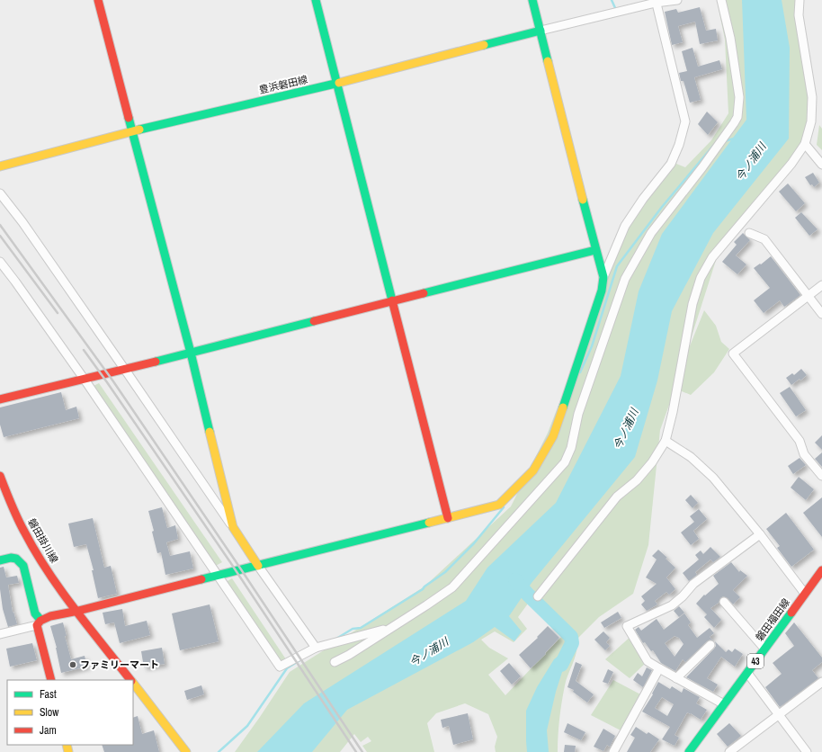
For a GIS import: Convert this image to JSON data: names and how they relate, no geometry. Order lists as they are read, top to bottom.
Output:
{
  "streets": {
    "street": [
      "豊浜磐田線",
      "磐田掛川線",
      "磐田福田線",
      "43"
    ]
  },
  "water": ["今ノ浦川"],
  "places": ["ファミリーマート"],
  "legend": ["Fast", "Slow", "Jam"]
}
